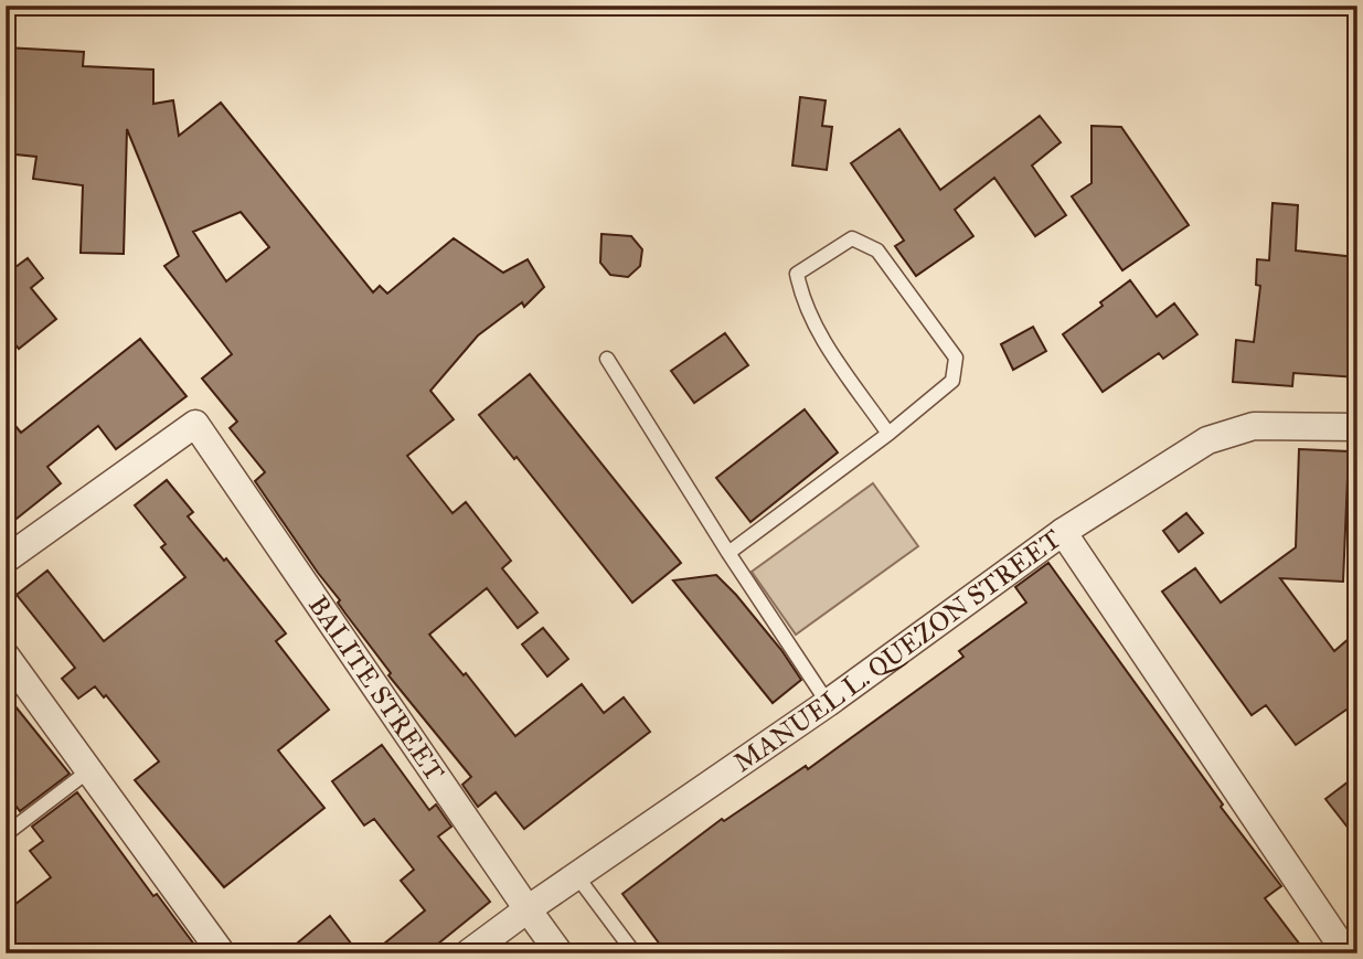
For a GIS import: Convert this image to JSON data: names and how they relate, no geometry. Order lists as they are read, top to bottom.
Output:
{
  "streets": {
    "street": ["MANUEL L. QUEZON STREET", "BALITE STREET"]
  },
  "crossings": [
    ["MANUEL L. QUEZON STREET", "BALITE STREET"]
  ]
}
